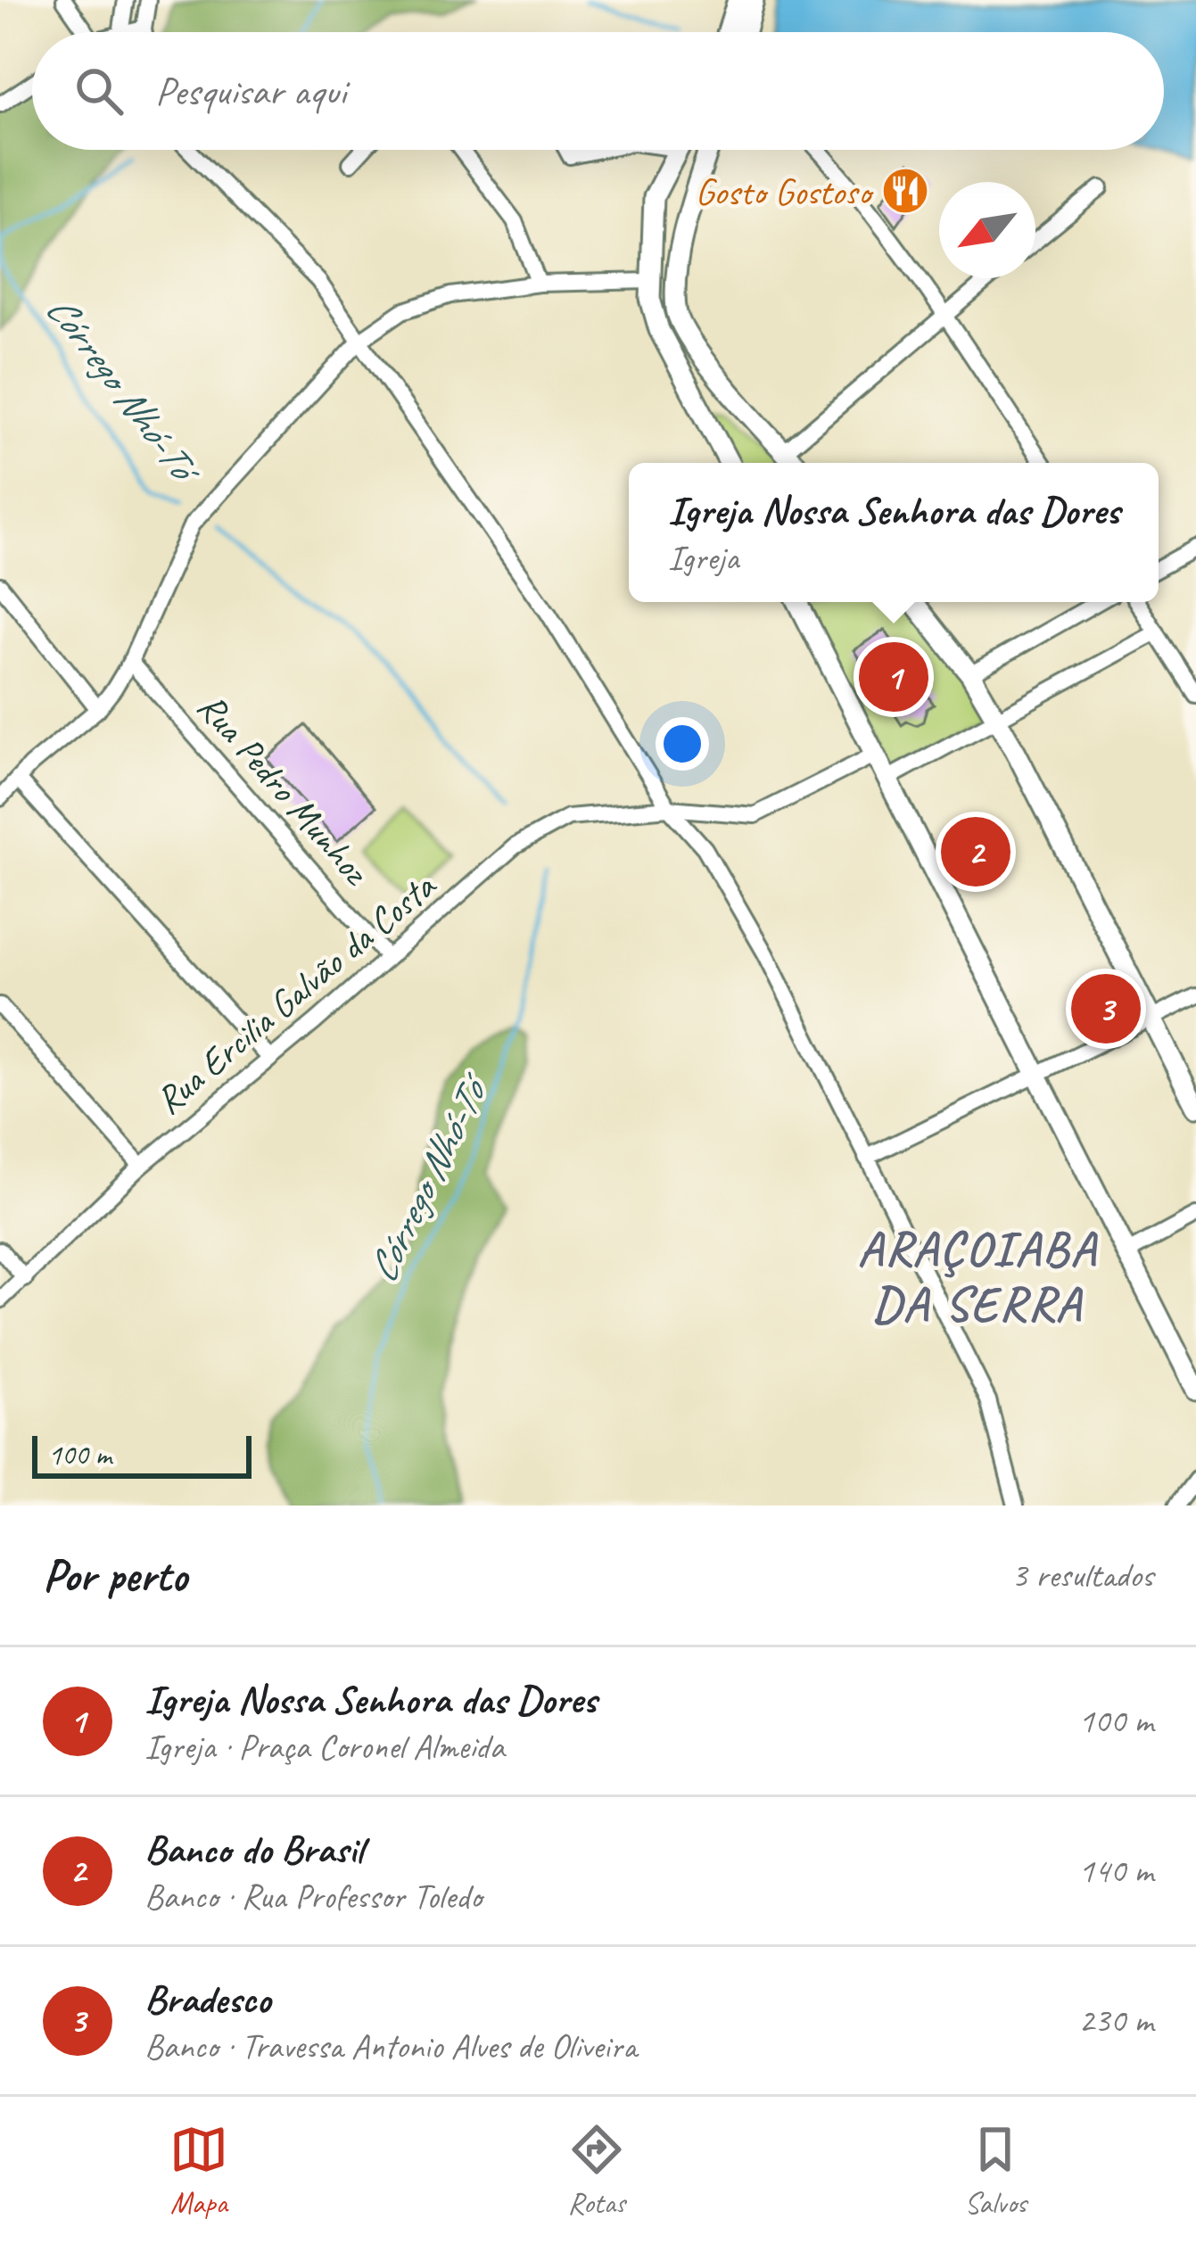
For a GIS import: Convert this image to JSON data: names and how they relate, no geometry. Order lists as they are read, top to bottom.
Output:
{
  "streets": {
    "street": ["Rua Pedro Munhoz", "Rua Ercilia Galvão da Costa"]
  },
  "crossings": [
    ["Rua Pedro Munhoz", "Rua Ercilia Galvão da Costa"]
  ],
  "districts": ["ARAÇOIABA DA SERRA"],
  "water": ["Córrego Nhó-Tó"],
  "places": {
    "restaurant": ["Gosto Gostoso"]
  },
  "scale_bar": "100 m",
  "north": "bottom left",
  "page": {
    "search": "Pesquisar aqui",
    "popup": ["Igreja Nossa Senhora das Dores", "Igreja"],
    "pins": ["1", "2", "3"],
    "scale": "100 m",
    "heading": ["Por perto", "3 resultados"],
    "list": [
      {
        "mark": "1",
        "name": "Igreja Nossa Senhora das Dores",
        "note": "Igreja · Praça Coronel Almeida",
        "value": "100 m"
      },
      {
        "mark": "2",
        "name": "Banco do Brasil",
        "note": "Banco · Rua Professor Toledo",
        "value": "140 m"
      },
      {
        "mark": "3",
        "name": "Bradesco",
        "note": "Banco · Travessa Antonio Alves de Oliveira",
        "value": "230 m"
      }
    ],
    "nav": ["Mapa", "Rotas", "Salvos"]
  }
}
